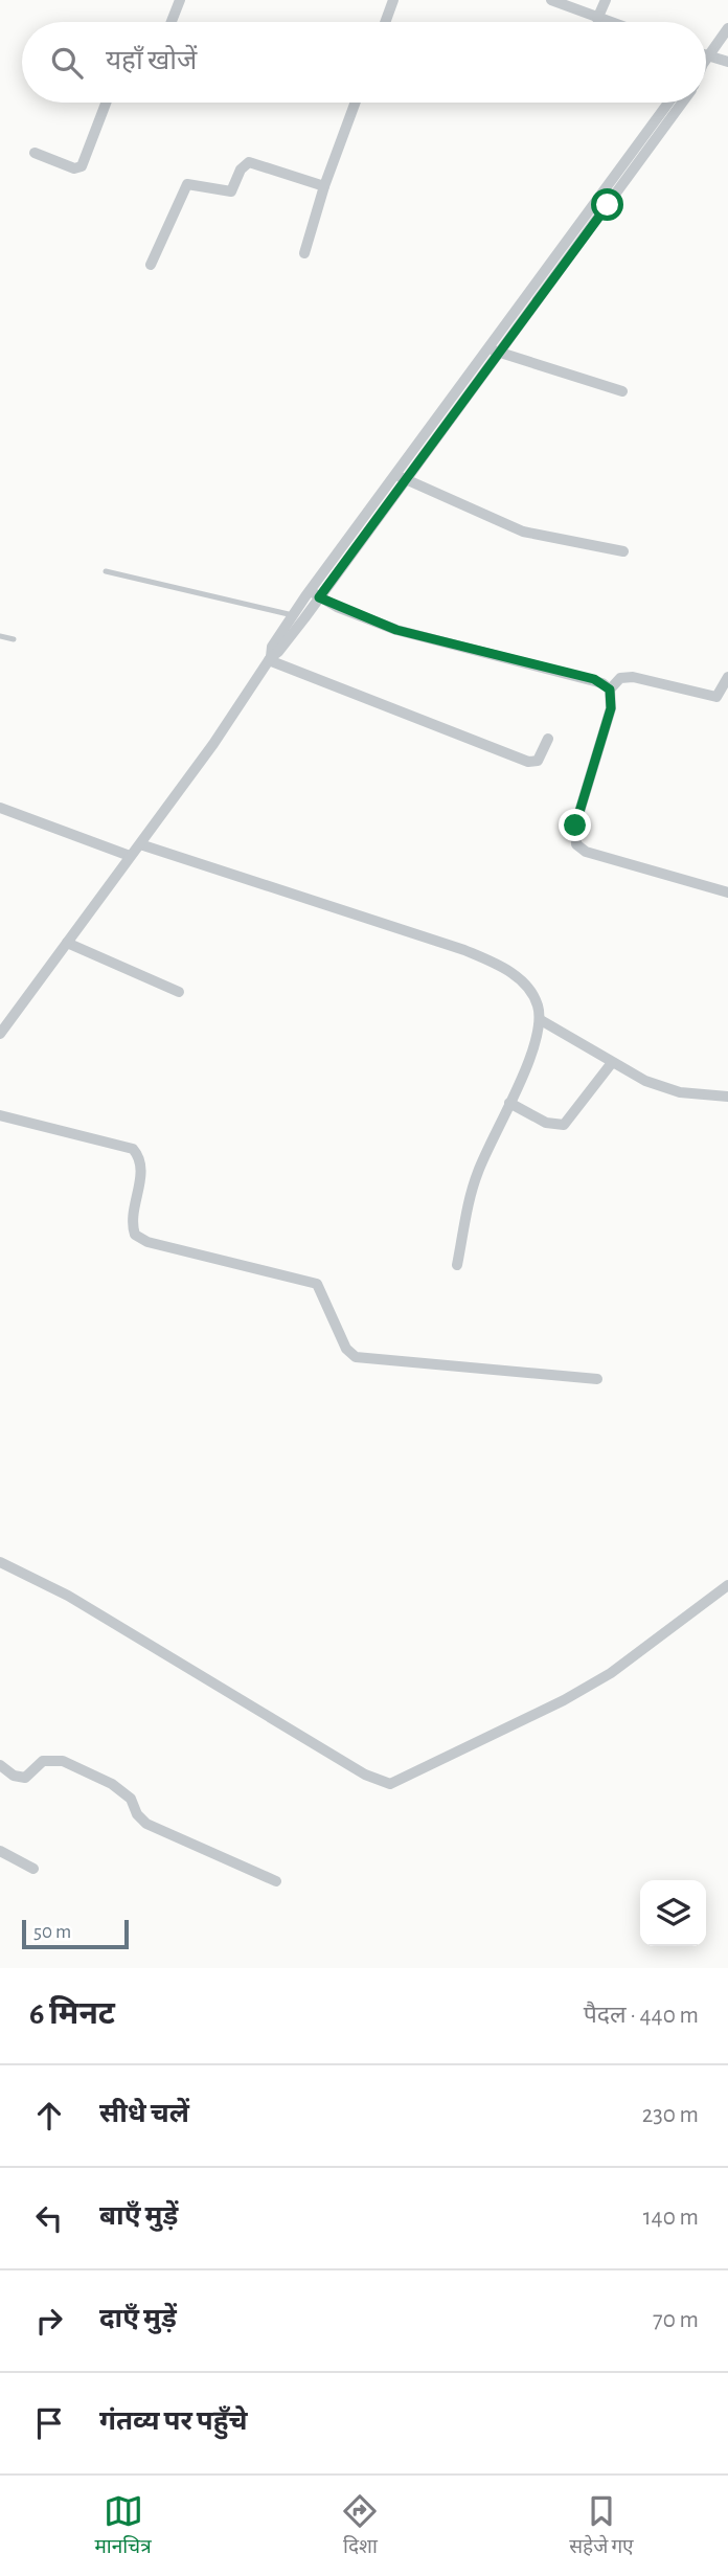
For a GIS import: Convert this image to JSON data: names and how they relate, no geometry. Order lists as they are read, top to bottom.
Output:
{
  "scale_bar": "50 m",
  "page": {
    "search": "यहाँ खोजें",
    "scale": "50 m",
    "heading": ["6 मिनट", "पैदल · 440 m"],
    "list": [
      ["सीधे चलें", "230 m"],
      ["बाएँ मुड़ें", "140 m"],
      ["दाएँ मुड़ें", "70 m"],
      "गंतव्य पर पहुँचे"
    ],
    "nav": ["मानचित्र", "दिशा", "सहेजे गए"]
  }
}
